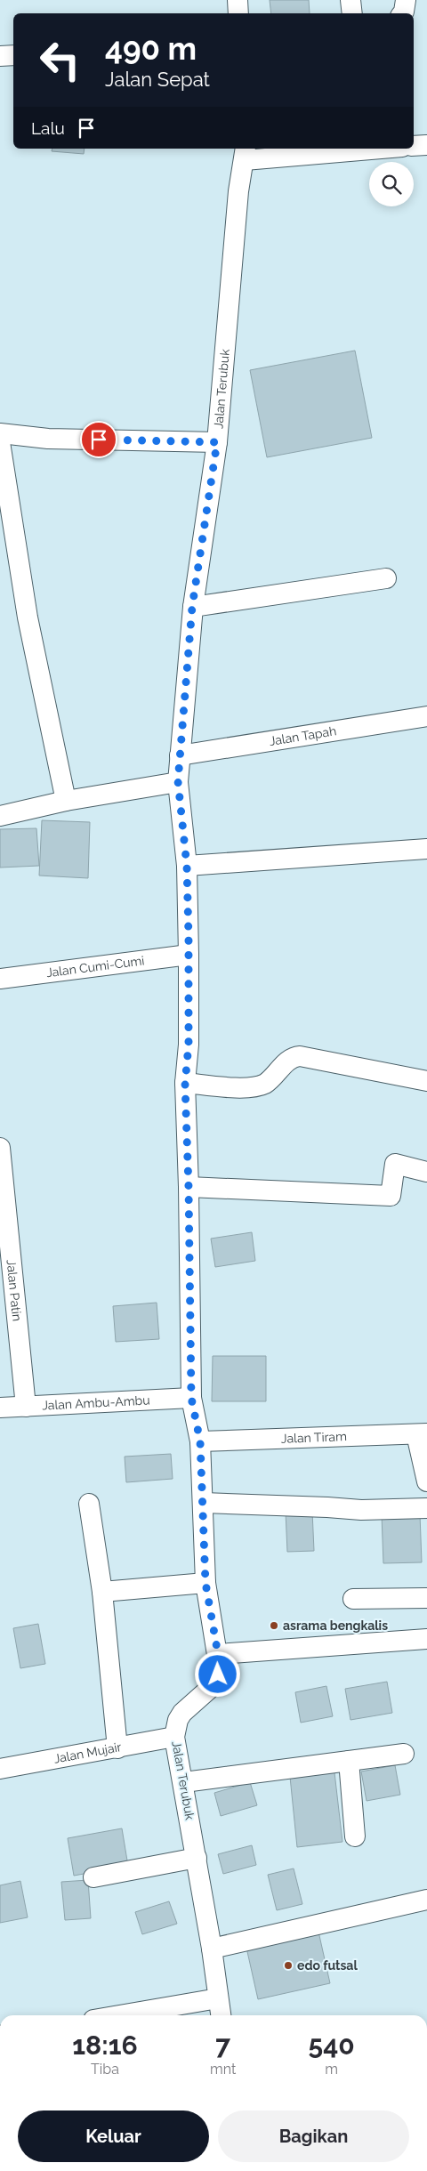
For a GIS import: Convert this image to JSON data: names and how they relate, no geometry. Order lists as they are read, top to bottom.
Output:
{
  "streets": {
    "street": [
      "Jalan Terubuk",
      "Jalan Tapah",
      "Jalan Cumi-Cumi",
      "Jalan Patin",
      "Jalan Ambu-Ambu",
      "Jalan Tiram",
      "Jalan Mujair"
    ]
  },
  "crossings": [
    ["Jalan Terubuk", "Jalan Tapah"],
    ["Jalan Terubuk", "Jalan Cumi-Cumi"],
    ["Jalan Terubuk", "Jalan Ambu-Ambu"],
    ["Jalan Terubuk", "Jalan Tiram"],
    ["Jalan Terubuk", "Jalan Mujair"],
    ["Jalan Patin", "Jalan Ambu-Ambu"]
  ],
  "places": ["asrama bengkalis", "edo futsal"],
  "page": {
    "turn": ["490 m", "Jalan Sepat"],
    "then": "Lalu",
    "eta": [
      "18:16",
      "Tiba",
      "7",
      "mnt",
      "540",
      "m"
    ],
    "buttons": ["Keluar", "Bagikan"]
  }
}
